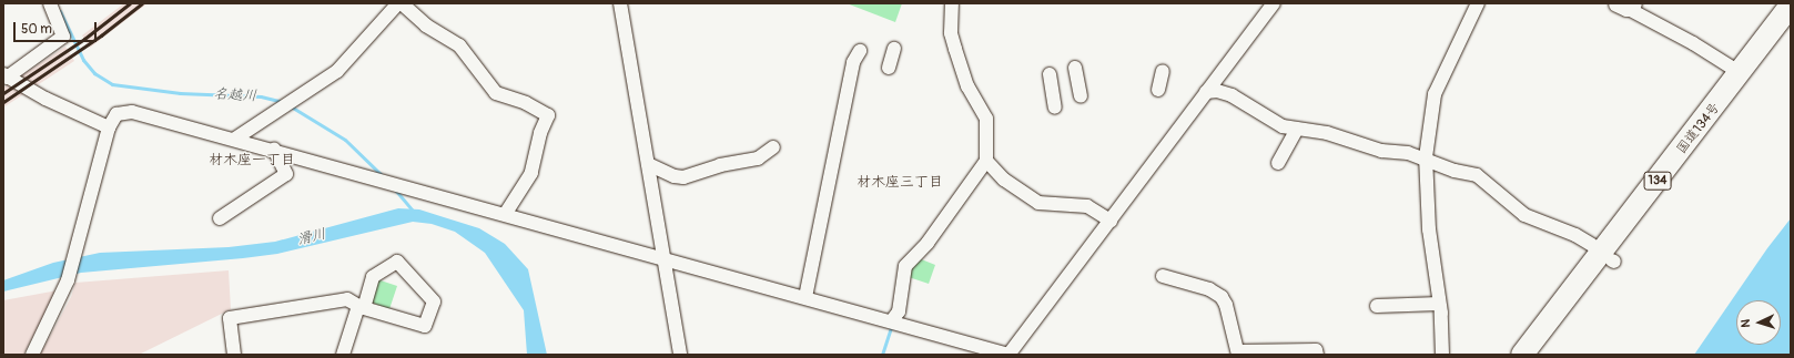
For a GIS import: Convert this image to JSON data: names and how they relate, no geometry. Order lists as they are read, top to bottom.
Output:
{
  "streets": {
    "highway": ["国道134号", "134"]
  },
  "districts": ["材木座一丁目", "材木座三丁目"],
  "water": ["名越川", "滑川"],
  "scale_bar": "50 m",
  "north": "left"
}
